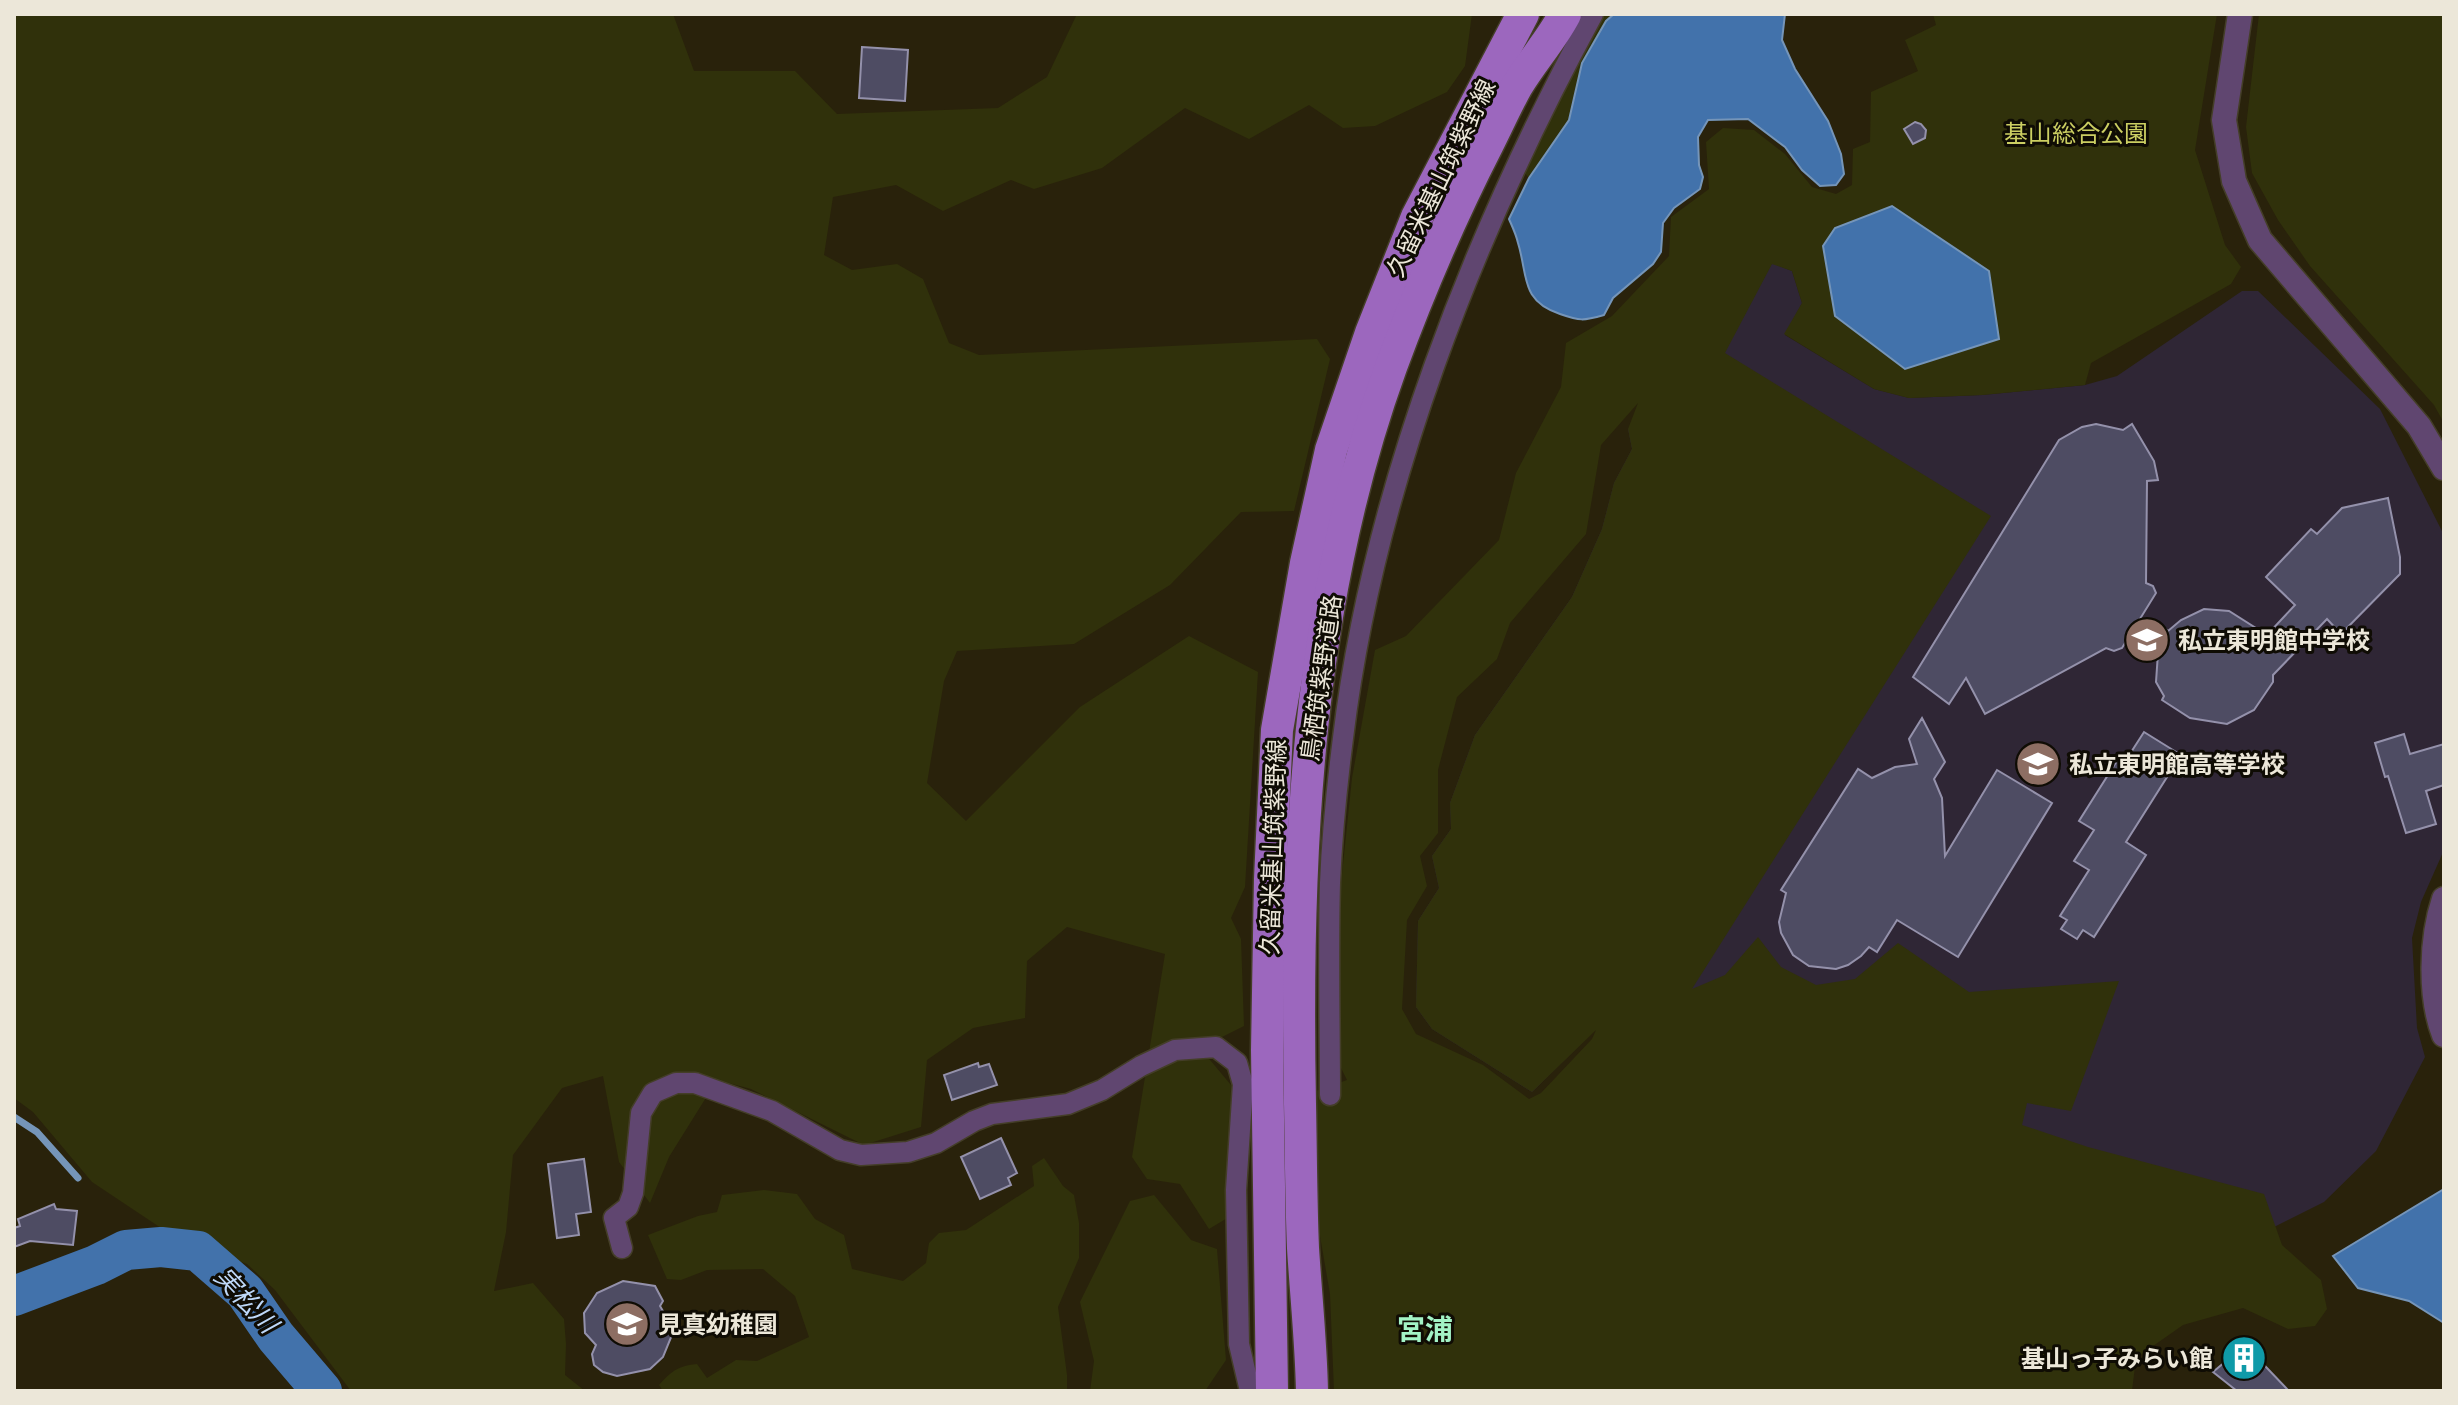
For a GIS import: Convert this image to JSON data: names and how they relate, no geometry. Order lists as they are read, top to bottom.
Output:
{
  "streets": {
    "main road": ["久留米基山筑紫野線", "鳥栖筑紫野道路"]
  },
  "districts": ["宮浦"],
  "water": ["実松川"],
  "parks": ["基山総合公園"],
  "places": {
    "school or university": ["私立東明館中学校", "私立東明館高等学校", "見真幼稚園"],
    "building": ["基山っ子みらい館"]
  }
}
